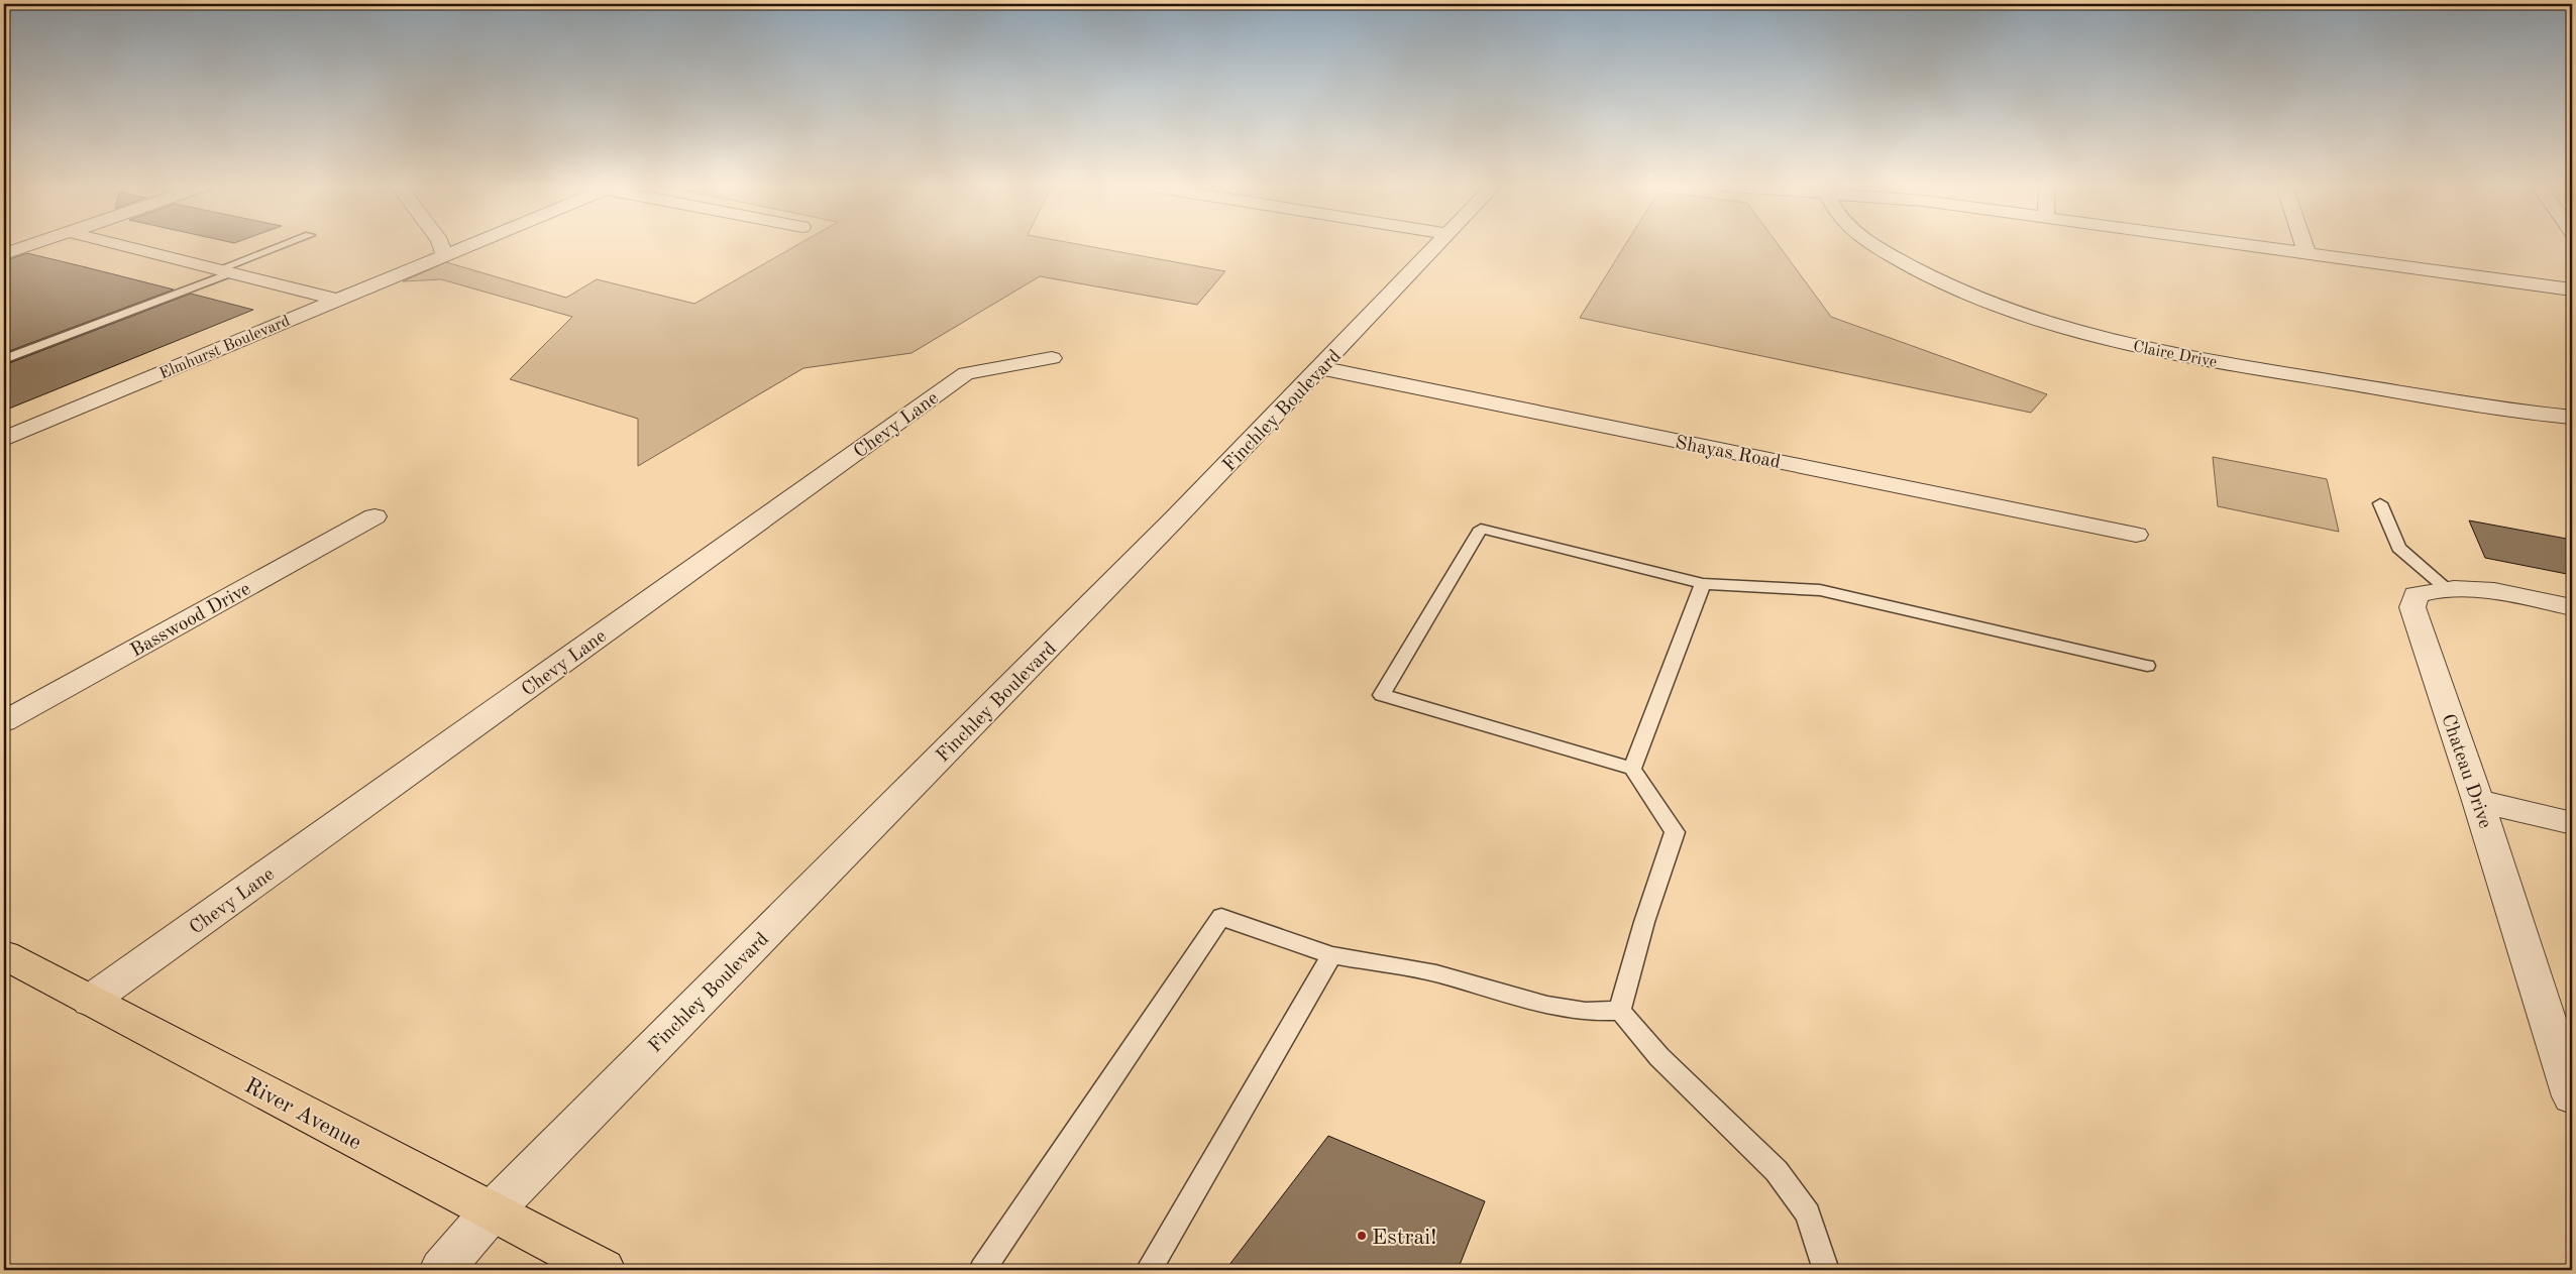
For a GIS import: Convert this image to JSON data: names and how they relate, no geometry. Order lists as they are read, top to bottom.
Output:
{
  "streets": {
    "highway": ["River Avenue"],
    "street": [
      "Elmhurst Boulevard",
      "Claire Drive",
      "Finchley Boulevard",
      "Chevy Lane",
      "Shayas Road",
      "Basswood Drive",
      "Chateau Drive"
    ]
  },
  "crossings": [
    ["Finchley Boulevard", "Shayas Road"],
    ["Finchley Boulevard", "River Avenue"],
    ["Chevy Lane", "River Avenue"]
  ],
  "places": ["Estrai!"]
}
